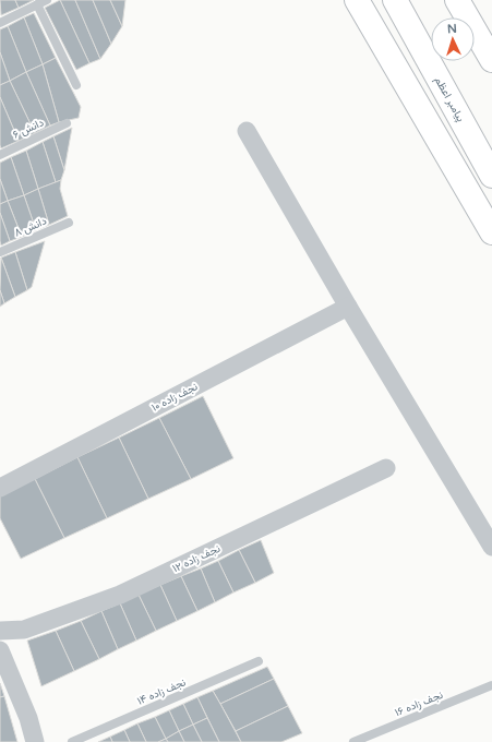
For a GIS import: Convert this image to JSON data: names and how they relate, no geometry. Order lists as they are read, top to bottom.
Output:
{
  "streets": {
    "main road": ["پیامبر اعظم"],
    "street": ["نجف زاده ۱۰", "نجف زاده ۱۲"],
    "lane": [
      "دانش ۶",
      "دانش ۸",
      "نجف زاده ۱۴",
      "نجف زاده ۱۶"
    ]
  },
  "north": "top"
}
